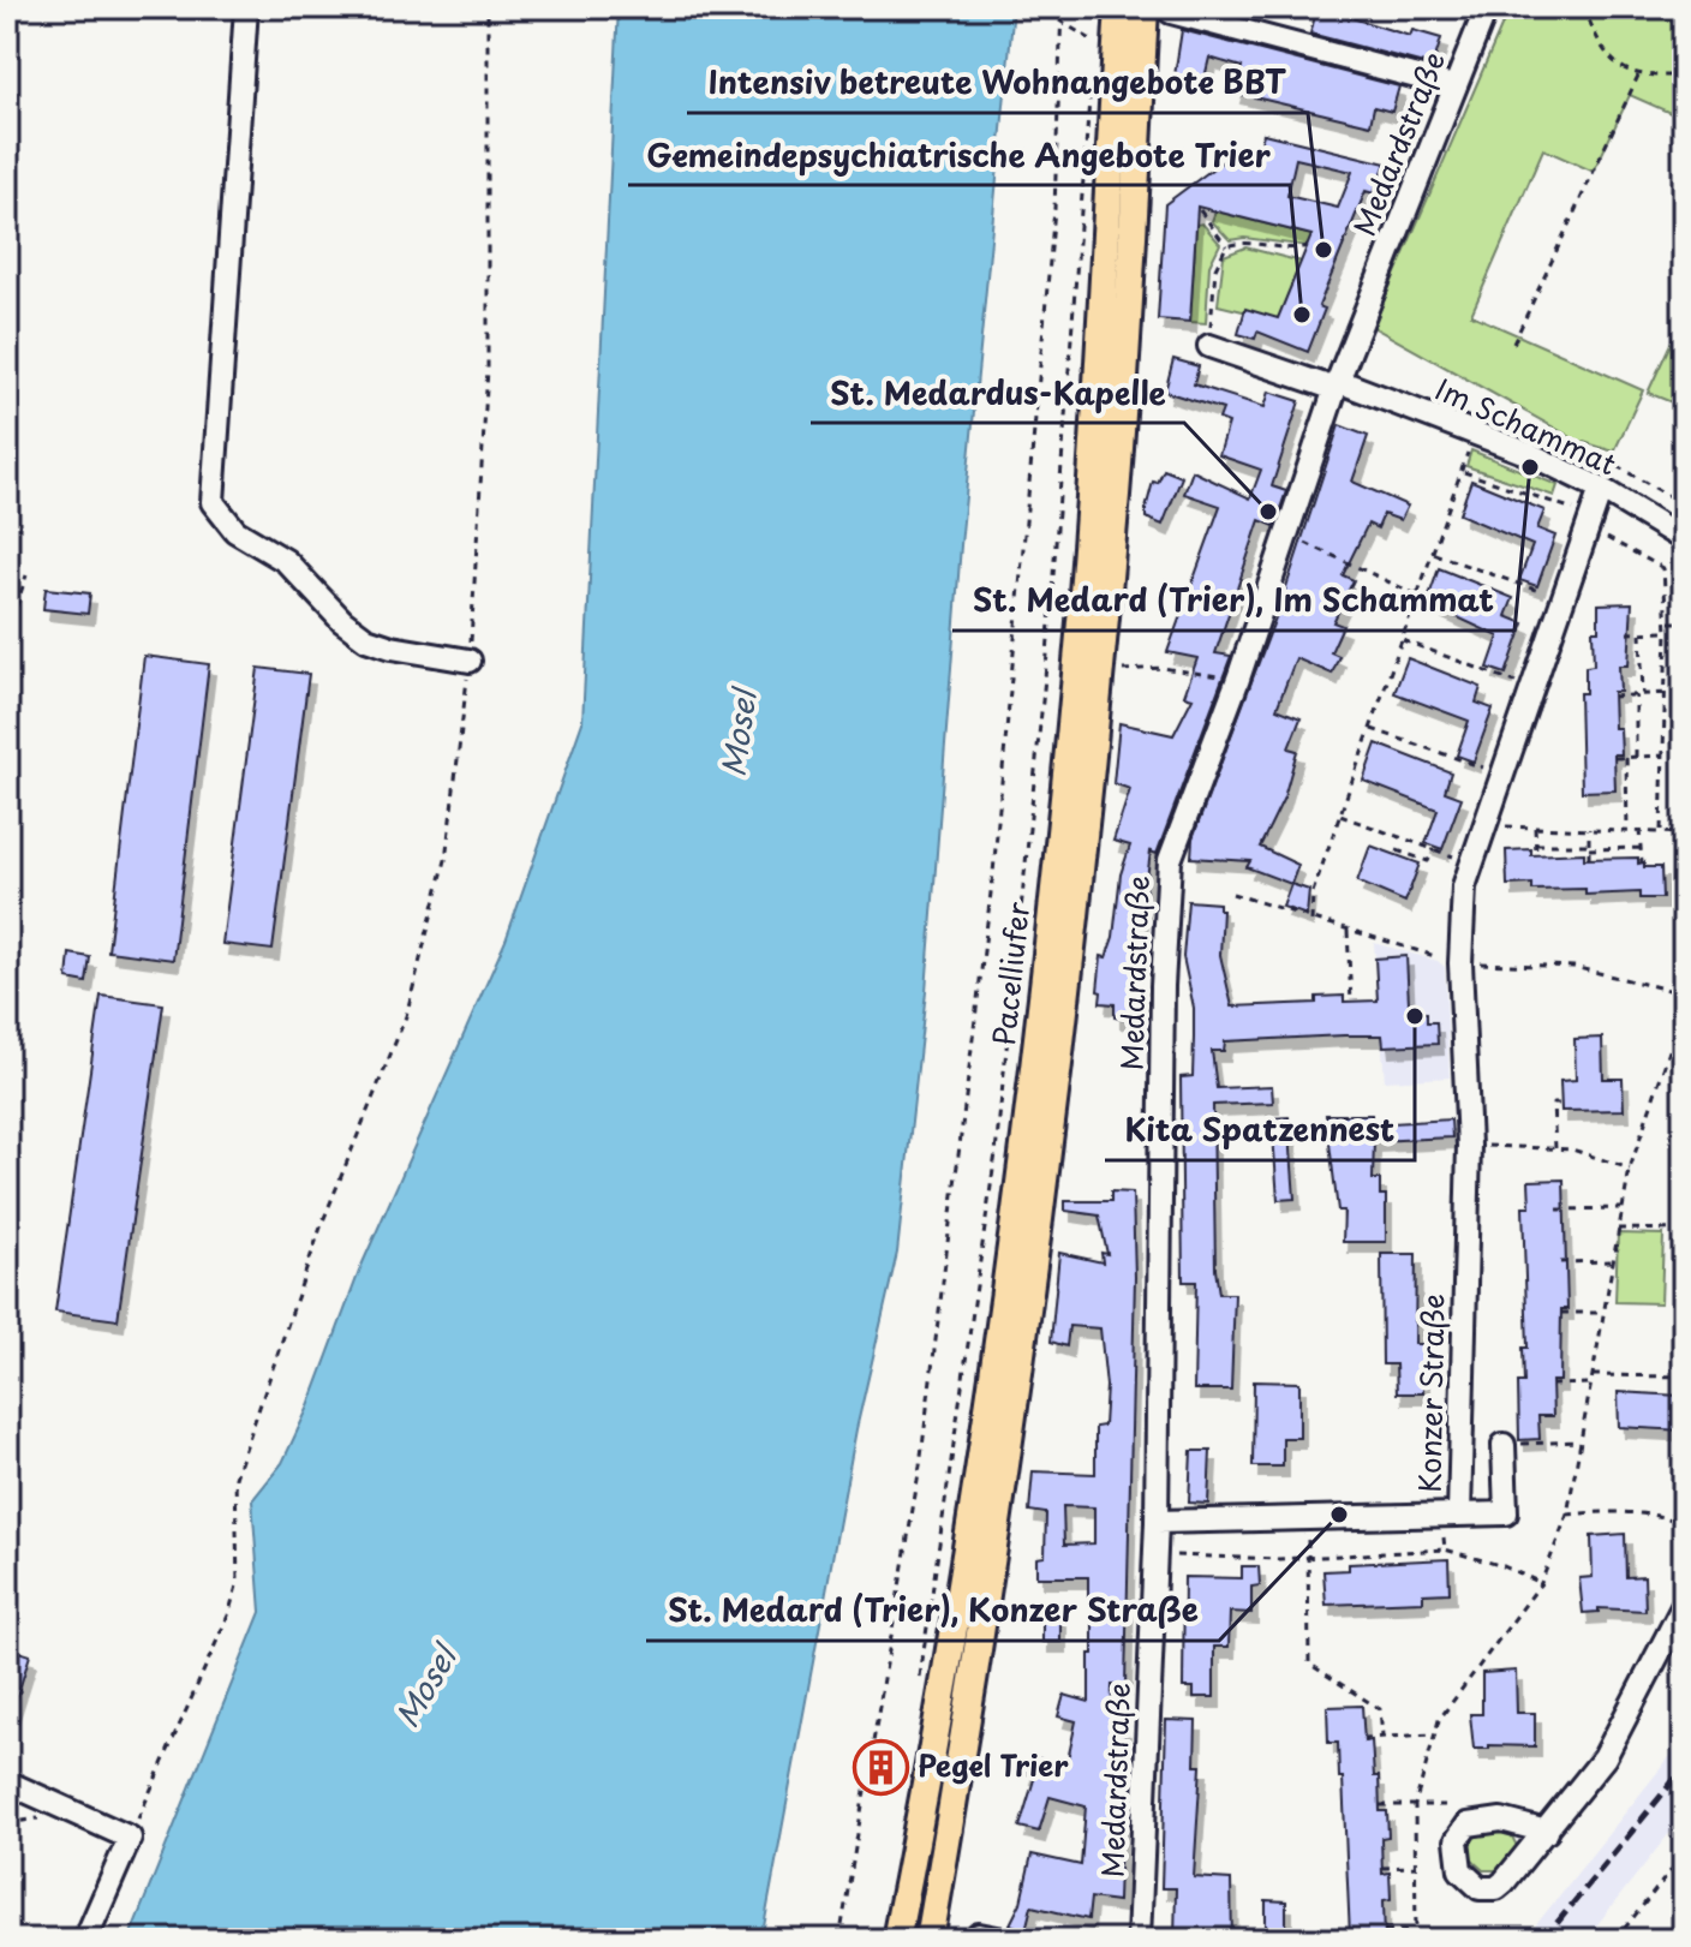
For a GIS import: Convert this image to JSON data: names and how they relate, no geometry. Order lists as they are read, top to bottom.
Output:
{
  "streets": {
    "main road": ["Pacelliufer"],
    "street": ["Medardstraße", "Im Schammat", "Konzer Straße"]
  },
  "crossings": [
    ["Medardstraße", "Im Schammat"],
    ["Medardstraße", "Konzer Straße"],
    ["Im Schammat", "Konzer Straße"]
  ],
  "water": ["Mosel"],
  "places": {
    "other": [
      "Intensiv betreute Wohnangebote BBT",
      "Gemeindepsychiatrische Angebote Trier",
      "St. Medard (Trier), Im Schammat",
      "St. Medardus-Kapelle",
      "Kita Spatzennest",
      "St. Medard (Trier), Konzer Straße"
    ],
    "building": ["Pegel Trier"]
  }
}
